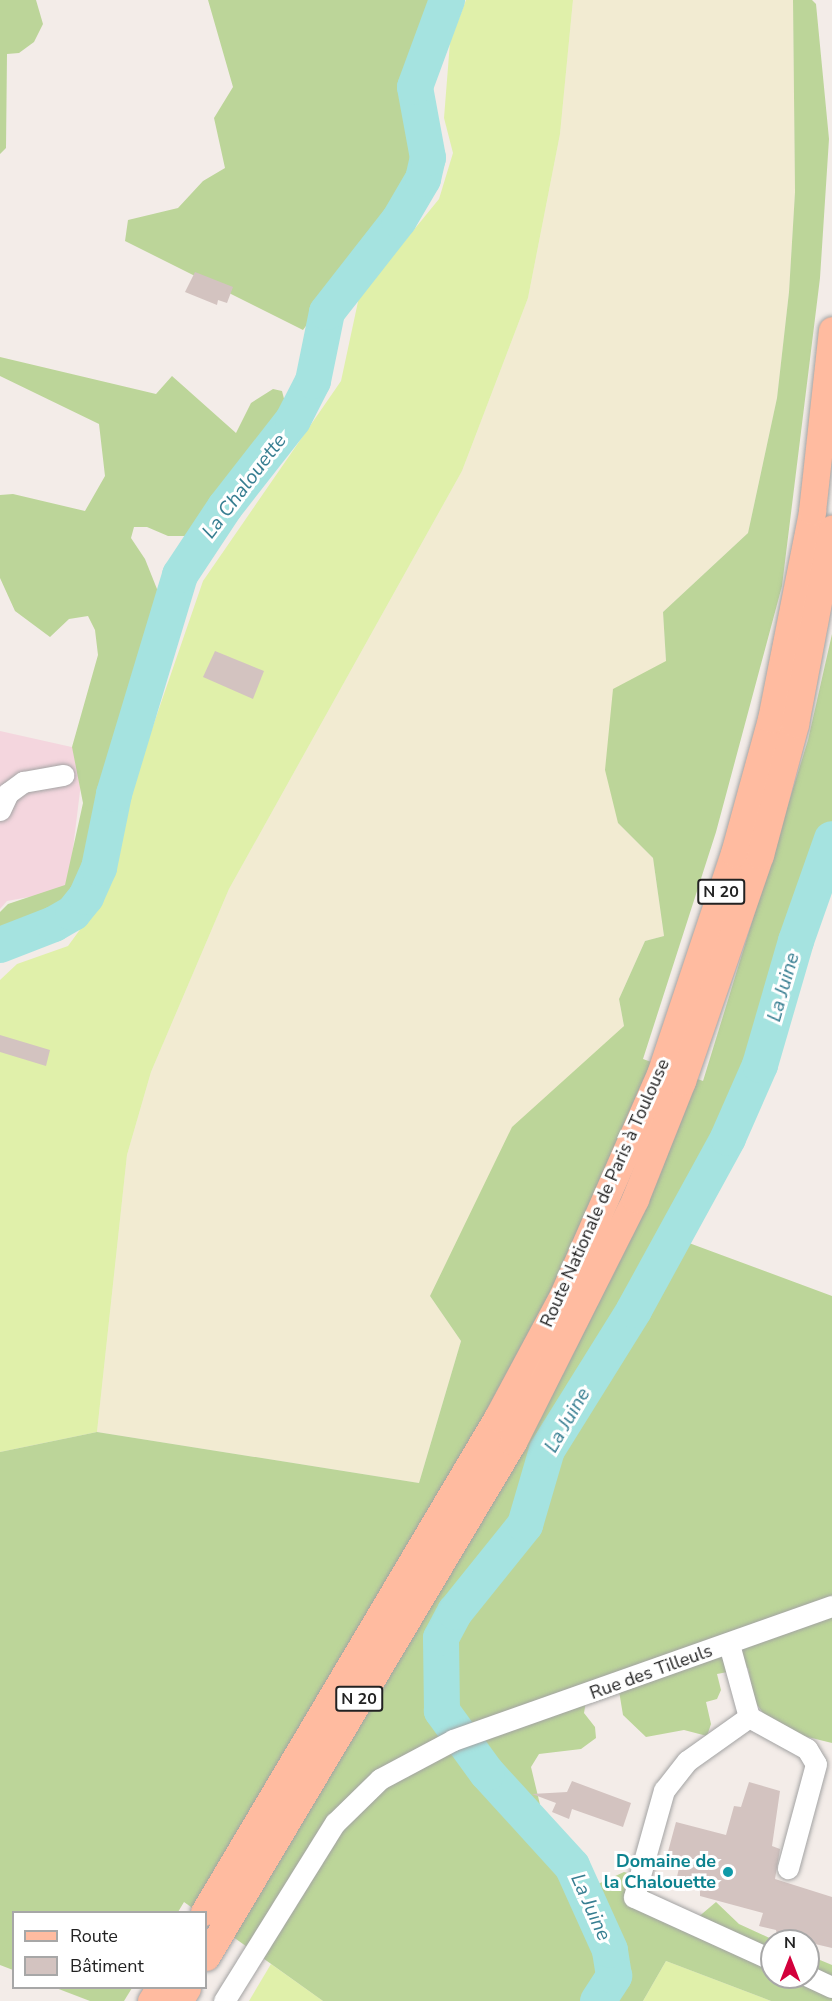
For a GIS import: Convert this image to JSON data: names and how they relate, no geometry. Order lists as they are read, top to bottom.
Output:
{
  "streets": {
    "main road": ["N 20", "Route Nationale de Paris à Toulouse"],
    "street": ["Rue des Tilleuls"]
  },
  "water": ["La Chalouette", "La Juine"],
  "places": ["Domaine de la Chalouette"],
  "legend": ["Route", "Bâtiment"],
  "north": "top"
}
